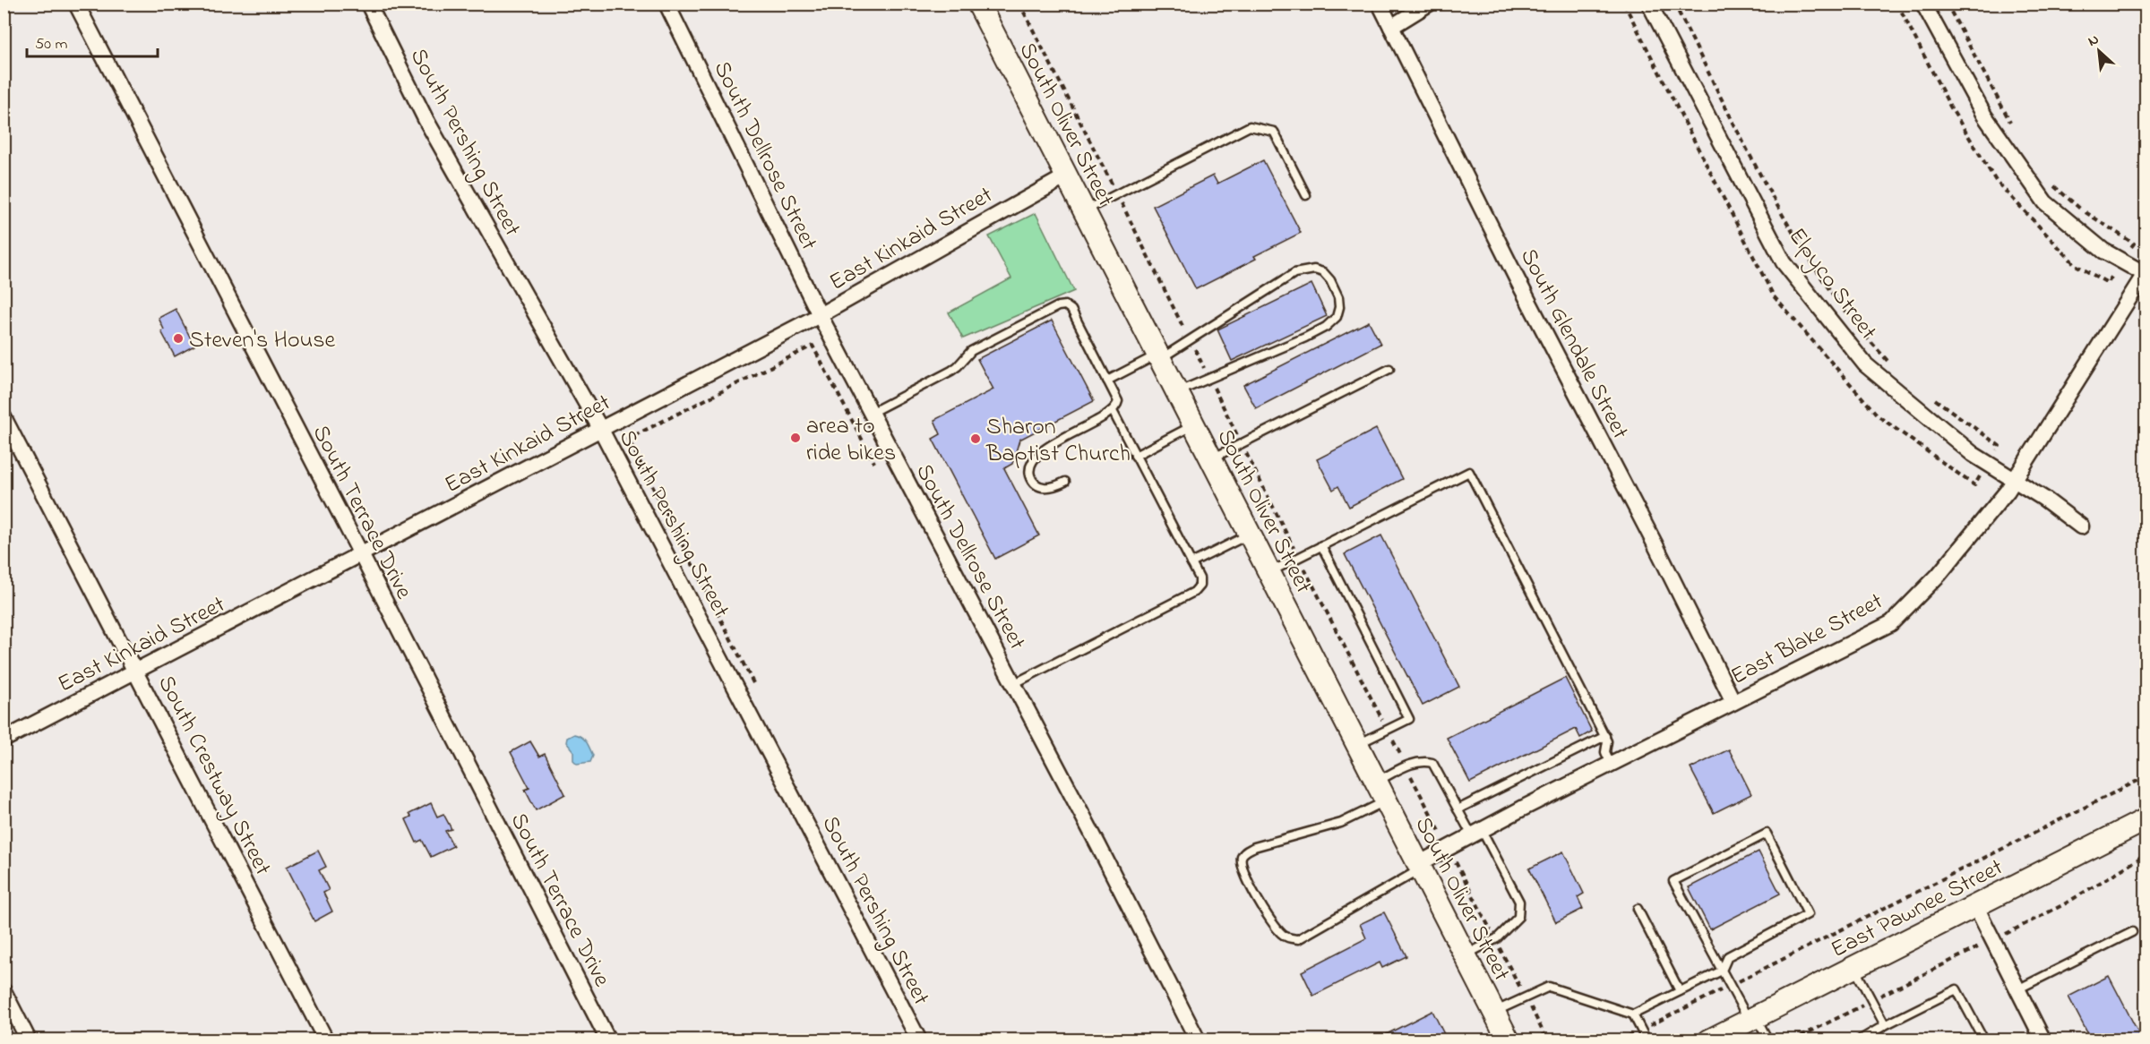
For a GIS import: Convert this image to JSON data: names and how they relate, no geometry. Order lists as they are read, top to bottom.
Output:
{
  "streets": {
    "main road": ["South Oliver Street", "East Pawnee Street"],
    "street": [
      "South Pershing Street",
      "South Dellrose Street",
      "East Kinkaid Street",
      "Elpyco Street",
      "South Glendale Street",
      "South Terrace Drive",
      "East Blake Street",
      "South Crestway Street"
    ]
  },
  "crossings": [
    ["South Oliver Street", "East Kinkaid Street"],
    ["South Oliver Street", "East Blake Street"],
    ["South Pershing Street", "East Kinkaid Street"],
    ["South Dellrose Street", "East Kinkaid Street"],
    ["East Kinkaid Street", "South Terrace Drive"],
    ["East Kinkaid Street", "South Crestway Street"],
    ["Elpyco Street", "East Blake Street"],
    ["South Glendale Street", "East Blake Street"]
  ],
  "places": ["Steven's House", "area to ride bikes", "Sharon Baptist Church"],
  "scale_bar": "50 m",
  "north": "top left"
}
